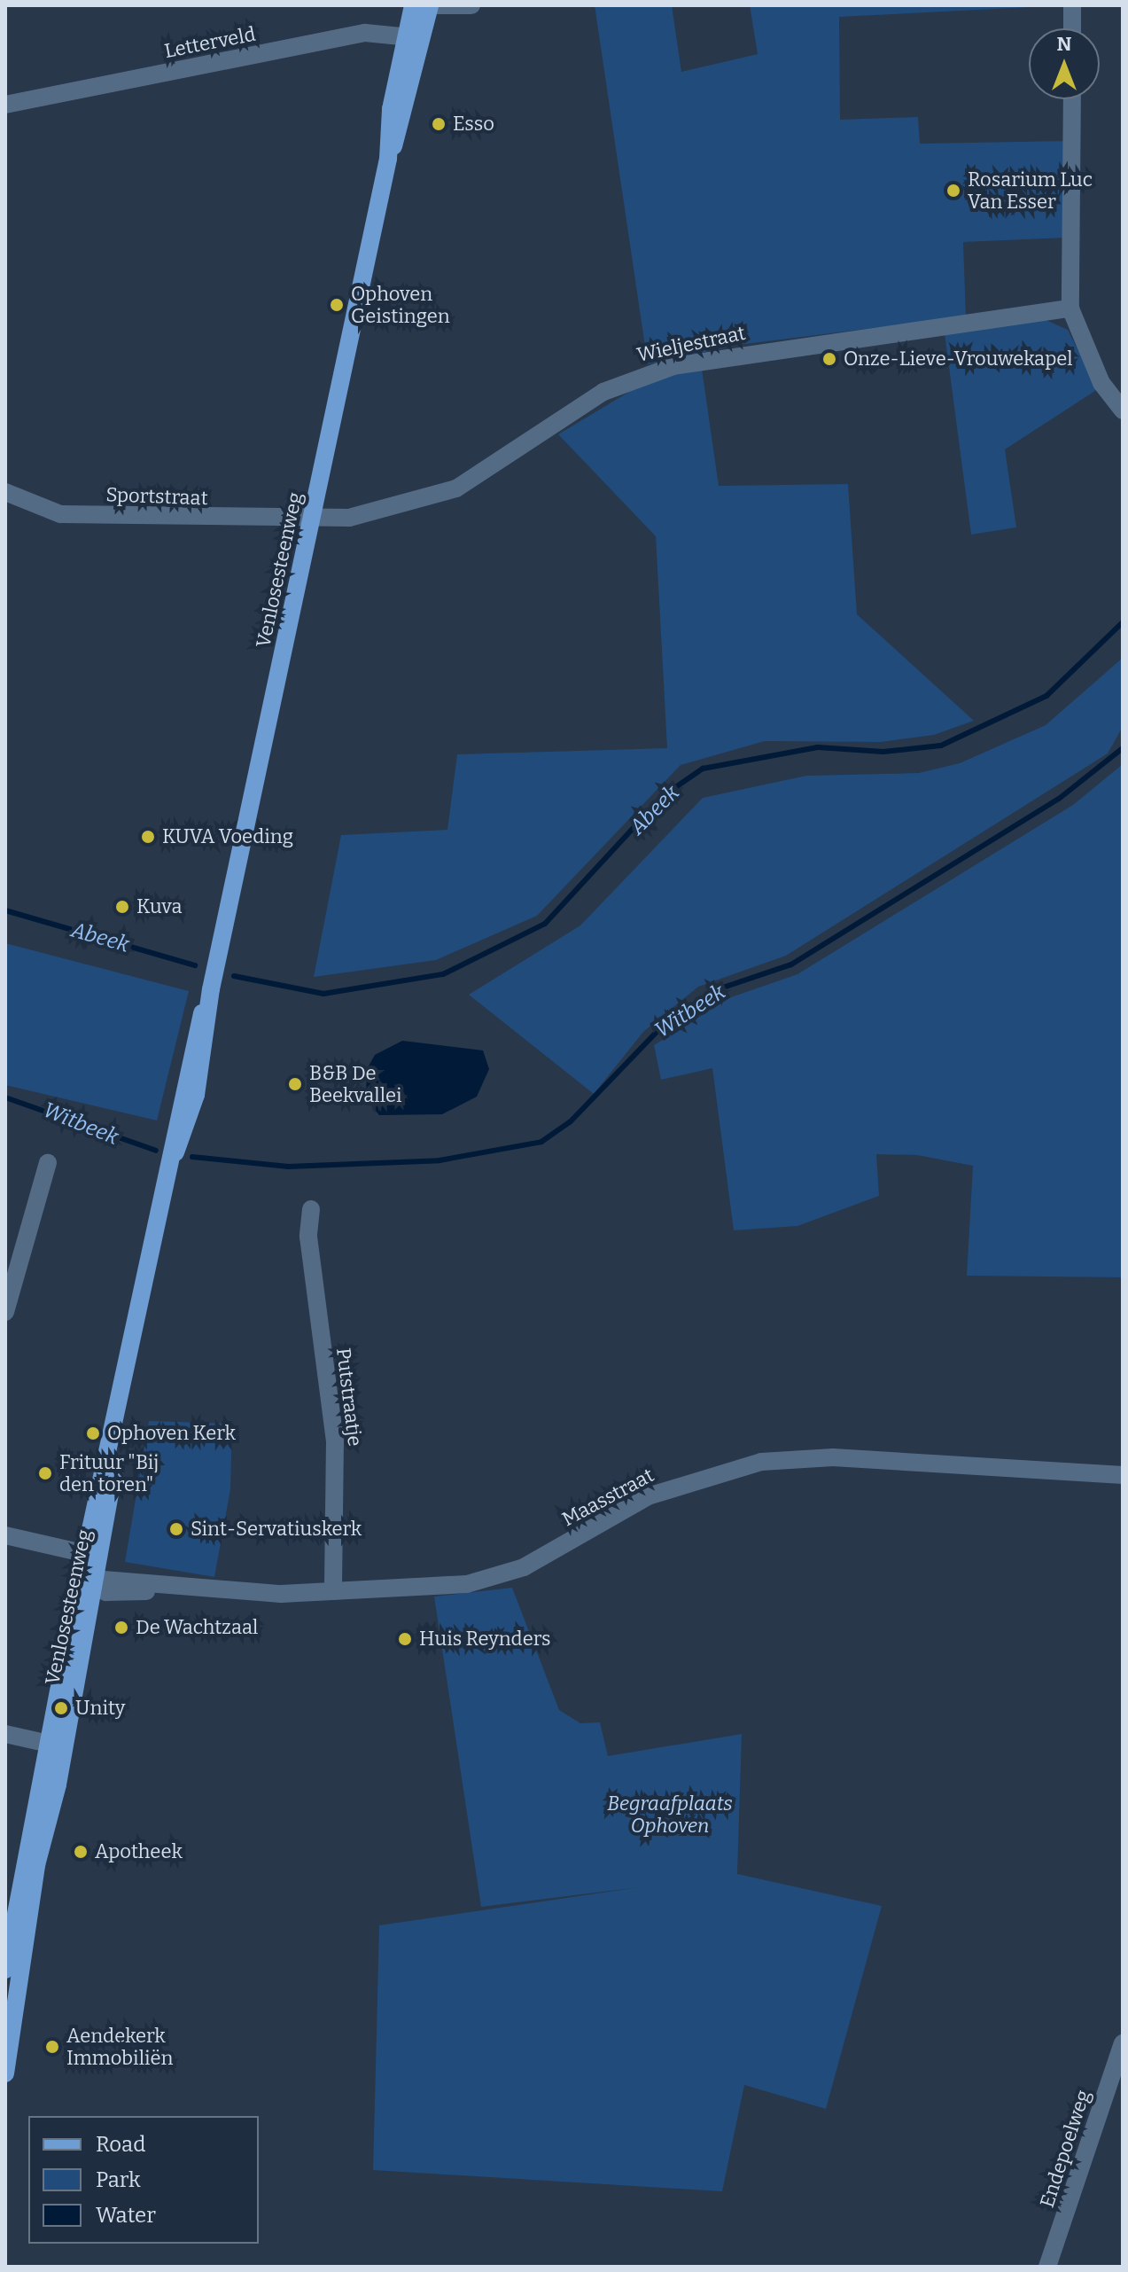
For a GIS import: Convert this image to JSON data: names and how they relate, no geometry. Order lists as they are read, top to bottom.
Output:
{
  "streets": {
    "main road": ["Venlosesteenweg"],
    "street": [
      "Letterveld",
      "Wieljestraat",
      "Sportstraat",
      "Putstraatje",
      "Maasstraat",
      "Endepoelweg"
    ]
  },
  "crossings": [
    ["Letterveld", "Venlosesteenweg"],
    ["Wieljestraat", "Sportstraat"],
    ["Wieljestraat", "Venlosesteenweg"],
    ["Sportstraat", "Venlosesteenweg"],
    ["Venlosesteenweg", "Maasstraat"],
    ["Putstraatje", "Maasstraat"]
  ],
  "water": ["Abeek", "Witbeek"],
  "parks": ["Begraafplaats Ophoven"],
  "places": [
    "Esso",
    "Rosarium Luc Van Esser",
    "Ophoven Geistingen",
    "Onze-Lieve-Vrouwekapel",
    "KUVA Voeding",
    "Kuva",
    "B&B De Beekvallei",
    "Ophoven Kerk",
    "Frituur \"Bij den toren\"",
    "Sint-Servatiuskerk",
    "De Wachtzaal",
    "Huis Reynders",
    "Unity",
    "Apotheek",
    "Aendekerk Immobiliën"
  ],
  "legend": ["Road", "Park", "Water"],
  "north": "top"
}
